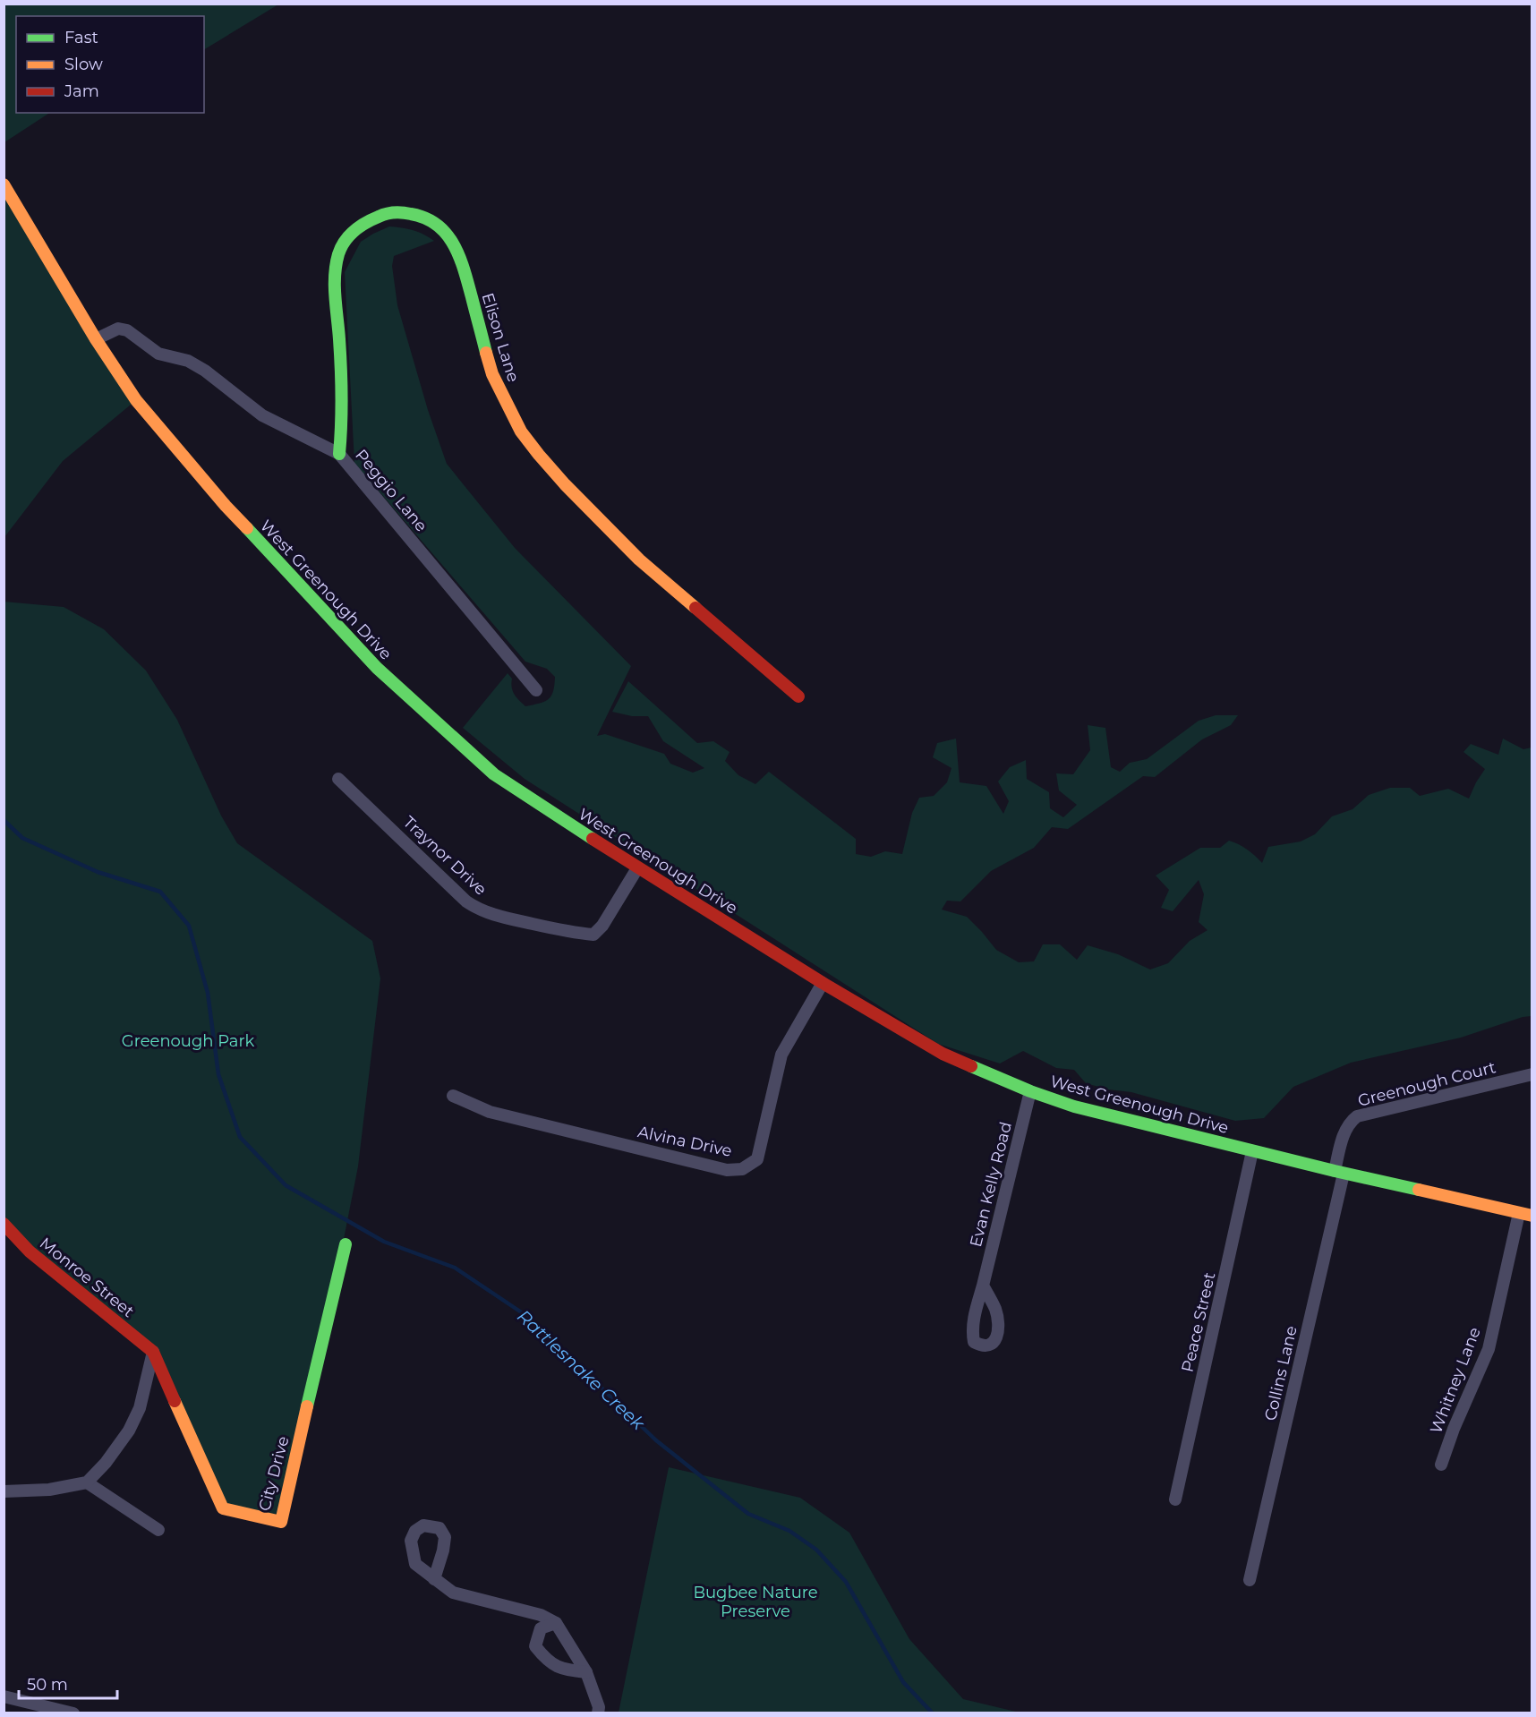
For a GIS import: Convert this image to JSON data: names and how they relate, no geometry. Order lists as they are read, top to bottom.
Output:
{
  "streets": {
    "street": [
      "Elison Lane",
      "Peggio Lane",
      "West Greenough Drive",
      "Traynor Drive",
      "Greenough Court",
      "Alvina Drive",
      "Evan Kelly Road",
      "Monroe Street",
      "Peace Street",
      "Collins Lane",
      "Whitney Lane",
      "City Drive"
    ]
  },
  "crossings": [
    ["Elison Lane", "Peggio Lane"],
    ["Peggio Lane", "West Greenough Drive"],
    ["West Greenough Drive", "Traynor Drive"],
    ["West Greenough Drive", "Greenough Court"],
    ["West Greenough Drive", "Alvina Drive"],
    ["West Greenough Drive", "Evan Kelly Road"],
    ["West Greenough Drive", "Peace Street"],
    ["West Greenough Drive", "Collins Lane"],
    ["West Greenough Drive", "Whitney Lane"],
    ["Greenough Court", "Collins Lane"],
    ["Monroe Street", "City Drive"]
  ],
  "water": ["Rattlesnake Creek"],
  "parks": ["Greenough Park", "Bugbee Nature Preserve"],
  "legend": ["Fast", "Slow", "Jam"],
  "scale_bar": "50 m"
}
